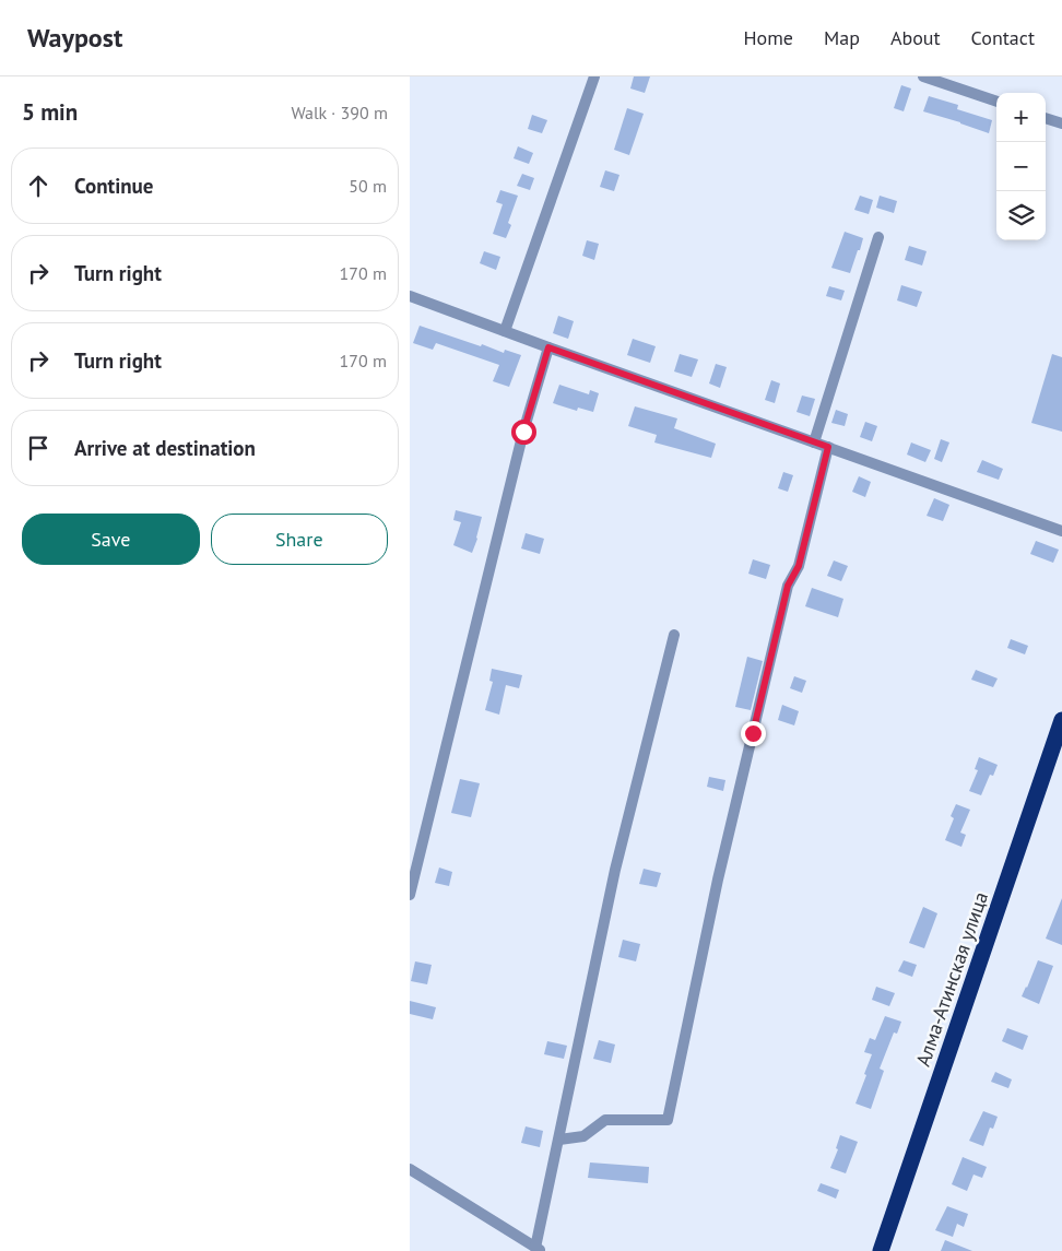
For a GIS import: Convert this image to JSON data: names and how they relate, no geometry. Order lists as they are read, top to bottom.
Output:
{
  "streets": {
    "highway": ["Алма-Атинская улица"]
  },
  "page": {
    "header": "Waypost",
    "nav": [
      "Home",
      "Map",
      "About",
      "Contact"
    ],
    "heading": ["5 min", "Walk · 390 m"],
    "map_buttons": ["+", "−"],
    "list": [
      ["Continue", "50 m"],
      ["Turn right", "170 m"],
      ["Turn right", "170 m"],
      "Arrive at destination"
    ],
    "buttons": ["Save", "Share"]
  }
}
